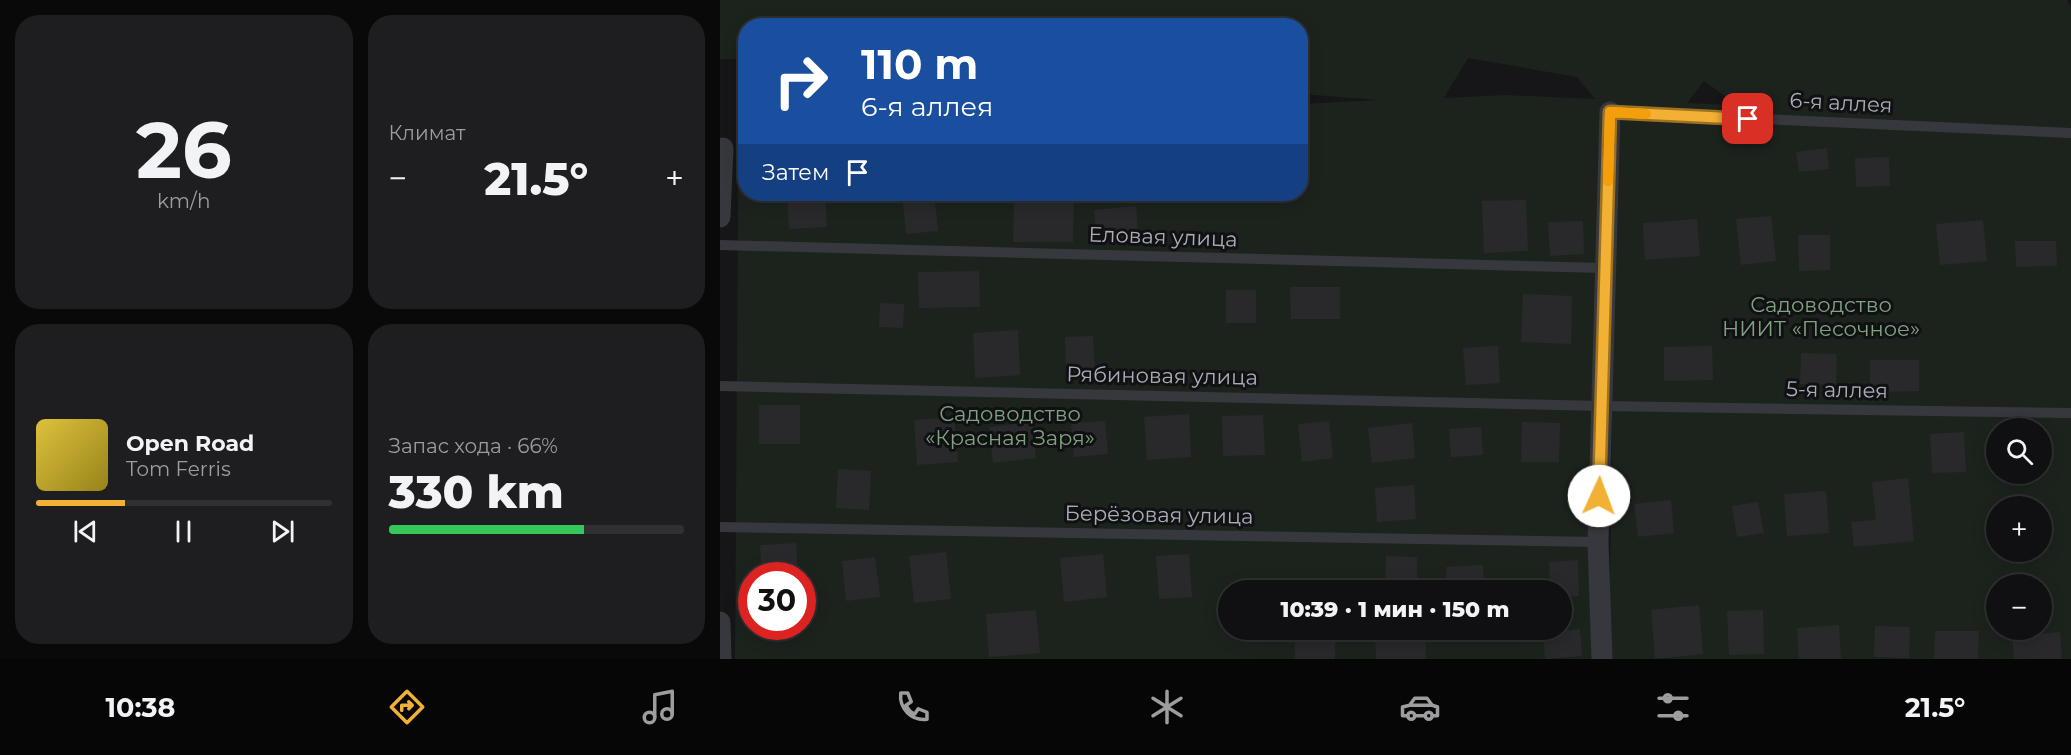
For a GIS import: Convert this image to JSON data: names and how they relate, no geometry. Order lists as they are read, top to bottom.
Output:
{
  "streets": {
    "lane": [
      "6-я аллея",
      "Еловая улица",
      "Рябиновая улица",
      "5-я аллея",
      "Берёзовая улица"
    ]
  },
  "crossings": [
    ["Рябиновая улица", "5-я аллея"]
  ],
  "parks": ["Садоводство НИИТ «Песочное»", "Садоводство «Красная Заря»"],
  "page": {
    "tile": [
      ["26", "km/h"],
      "Климат",
      ["Запас хода · 66%", "330 km"]
    ],
    "turn": ["110 m", "6-я аллея"],
    "then": "Затем",
    "heat": ["−", "21.5°", "+"],
    "map_buttons": ["+", "−"],
    "song": ["Open Road", "Tom Ferris"],
    "limit": "30",
    "trip": "10:39 · 1 мин · 150 m",
    "tabs": ["10:38", "21.5°"]
  }
}
